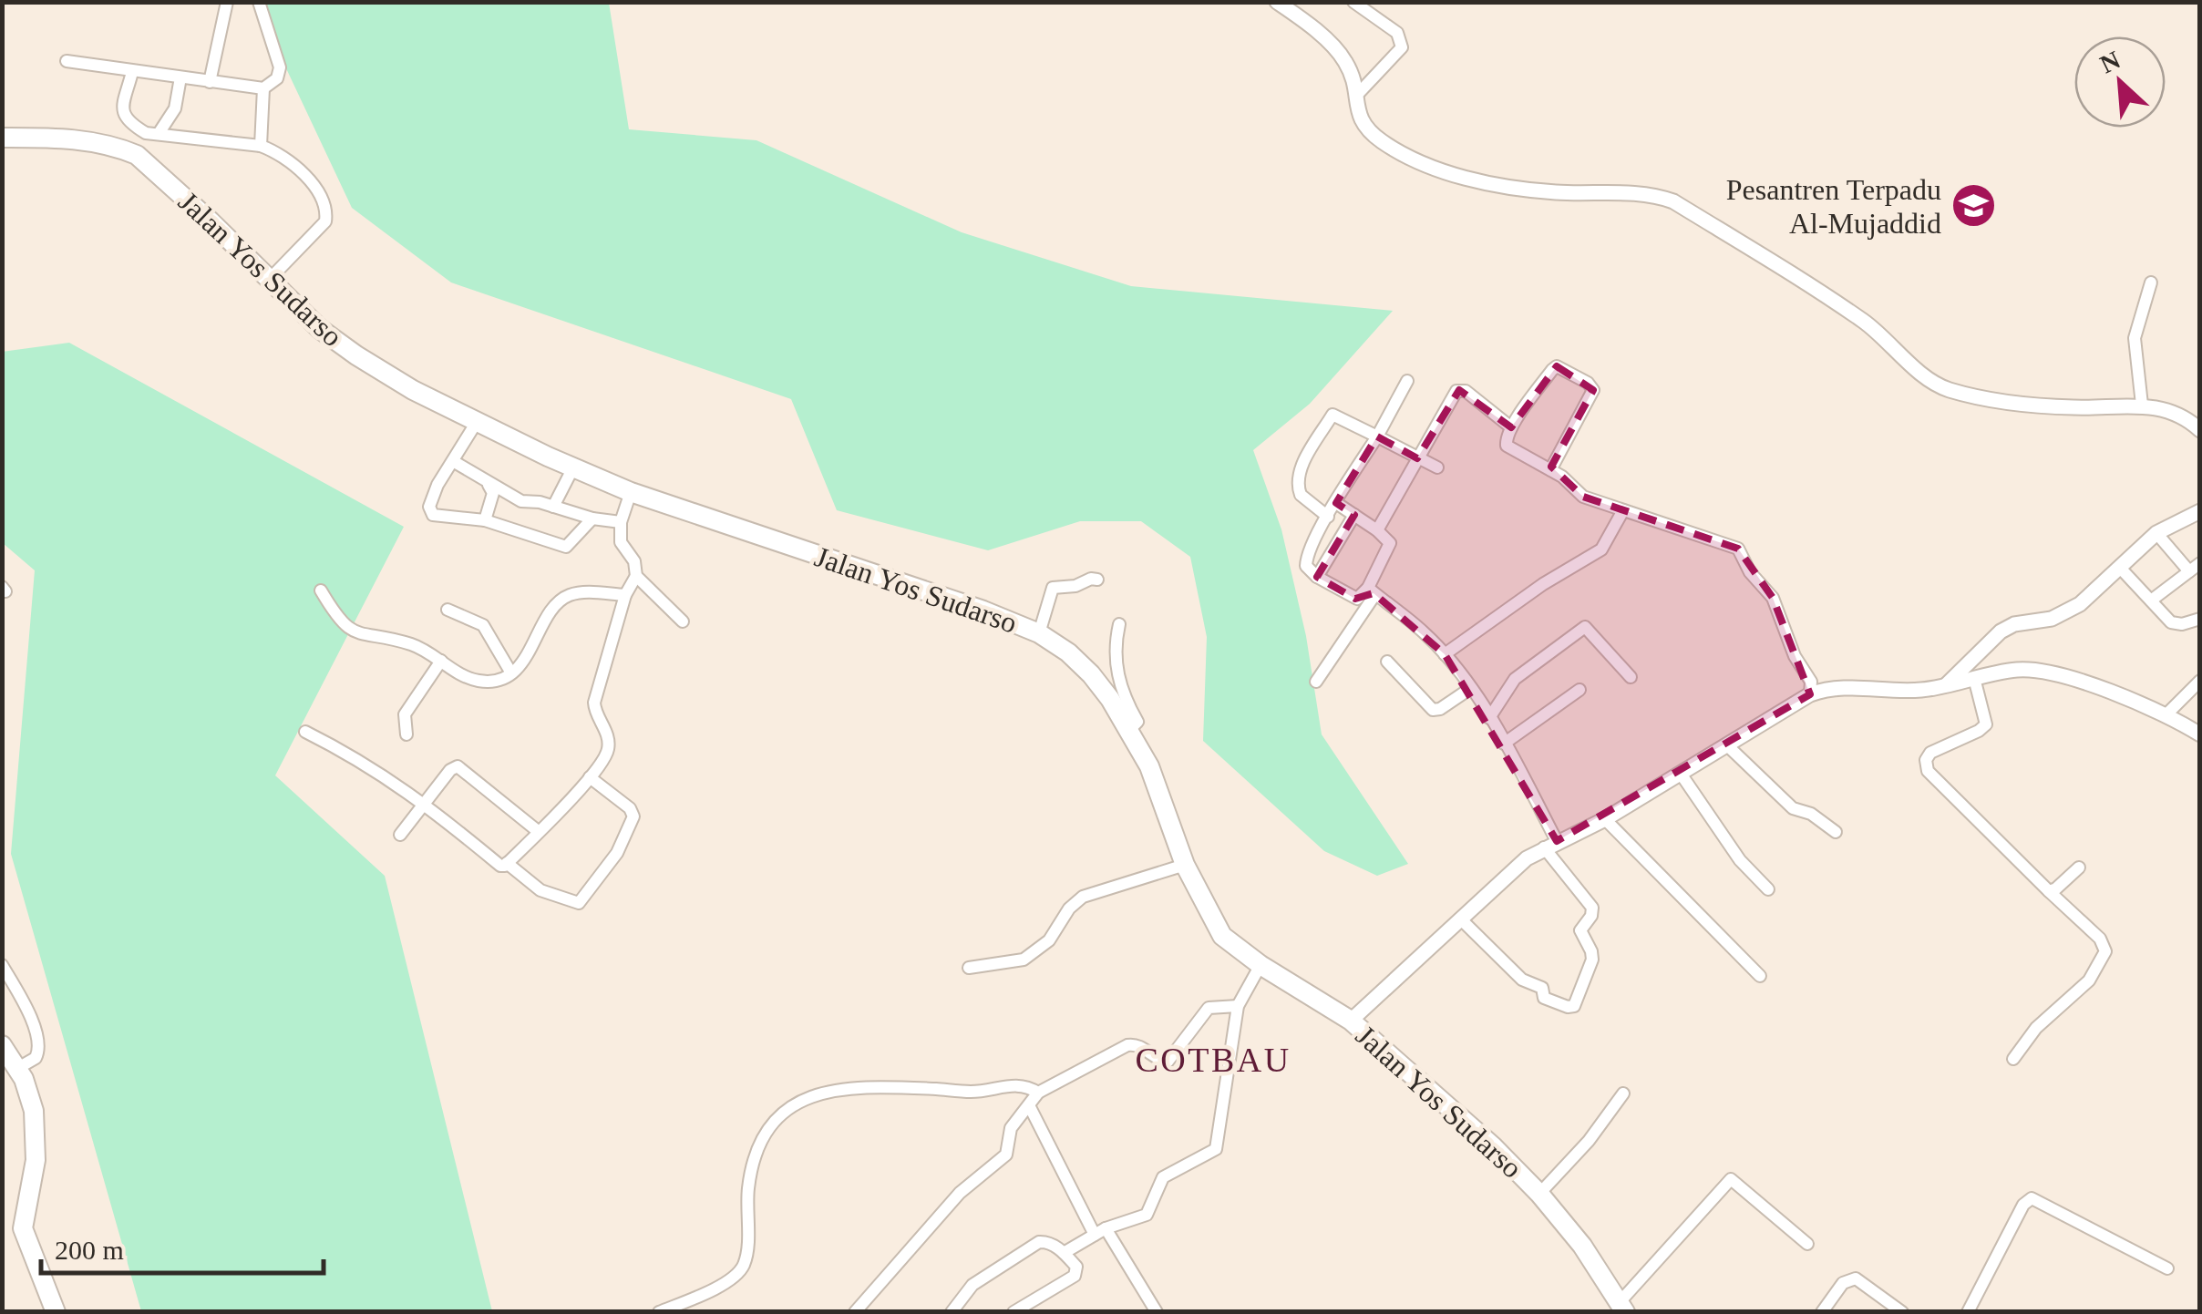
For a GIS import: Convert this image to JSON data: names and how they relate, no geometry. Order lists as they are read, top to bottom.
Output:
{
  "streets": {
    "highway": ["Jalan Yos Sudarso"]
  },
  "districts": ["COTBAU"],
  "places": {
    "school or university": ["Pesantren Terpadu Al-Mujaddid"]
  },
  "scale_bar": "200 m",
  "north": "top left"
}
